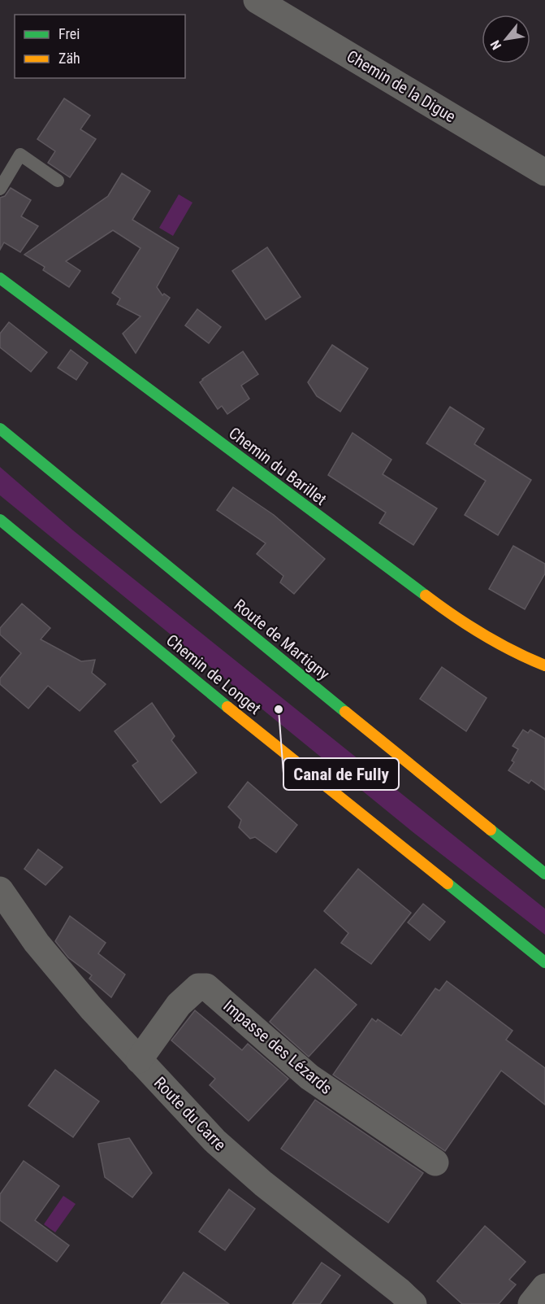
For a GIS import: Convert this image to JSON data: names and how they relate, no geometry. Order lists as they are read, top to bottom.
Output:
{
  "streets": {
    "street": [
      "Chemin de la Digue",
      "Chemin du Barillet",
      "Route de Martigny",
      "Chemin de Longet",
      "Impasse des Lézards",
      "Route du Carre"
    ]
  },
  "crossings": [
    ["Impasse des Lézards", "Route du Carre"]
  ],
  "places": ["Canal de Fully"],
  "legend": ["Frei", "Zäh"],
  "north": "bottom left"
}
